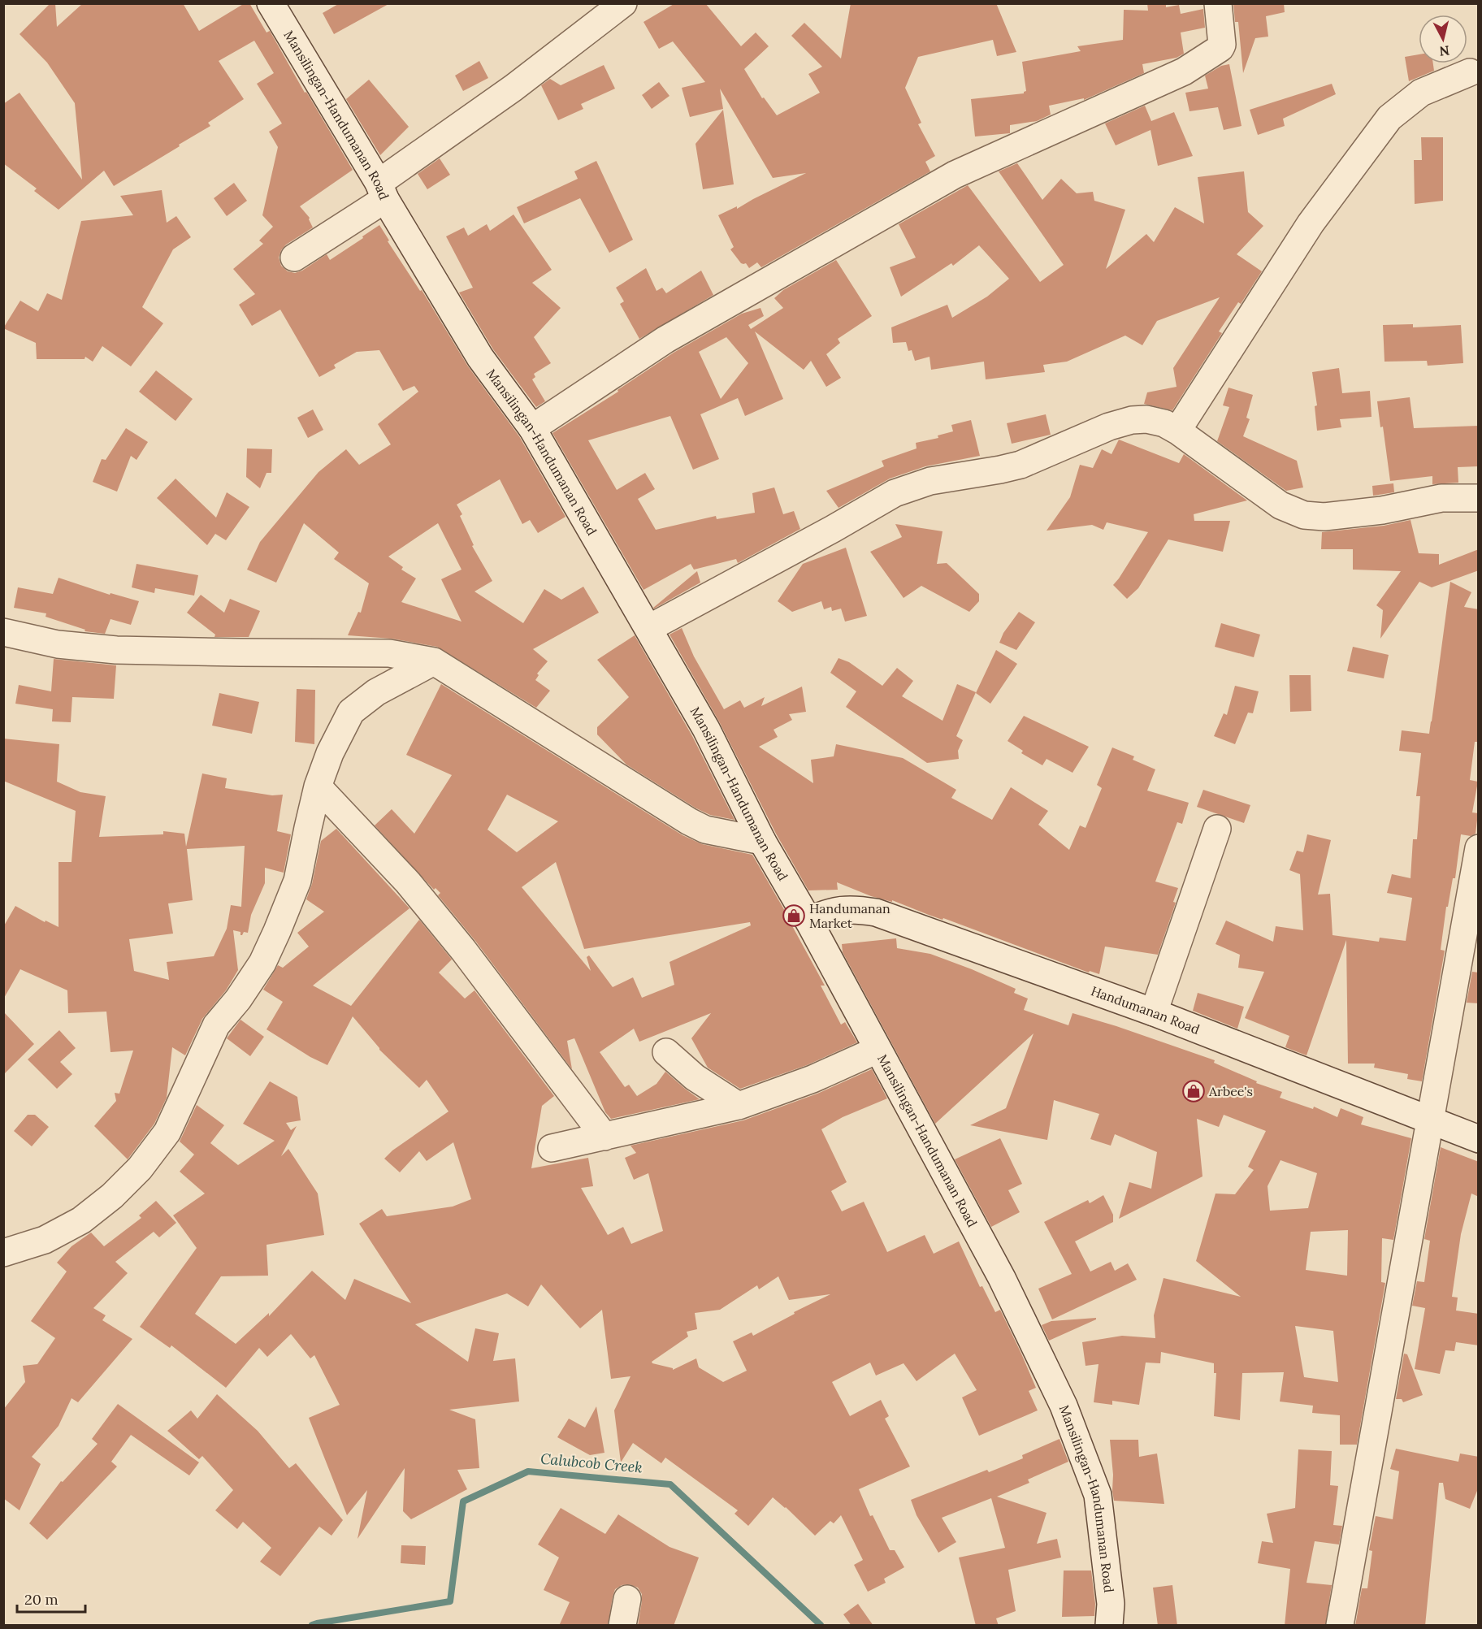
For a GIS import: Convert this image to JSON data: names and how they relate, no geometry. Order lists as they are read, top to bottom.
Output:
{
  "streets": {
    "street": ["Mansilingan-Handumanan Road", "Handumanan Road"]
  },
  "crossings": [
    ["Mansilingan-Handumanan Road", "Handumanan Road"]
  ],
  "water": ["Calubcob Creek"],
  "places": {
    "shop": ["Handumanan Market", "Arbee's"]
  },
  "scale_bar": "20 m",
  "north": "bottom"
}
